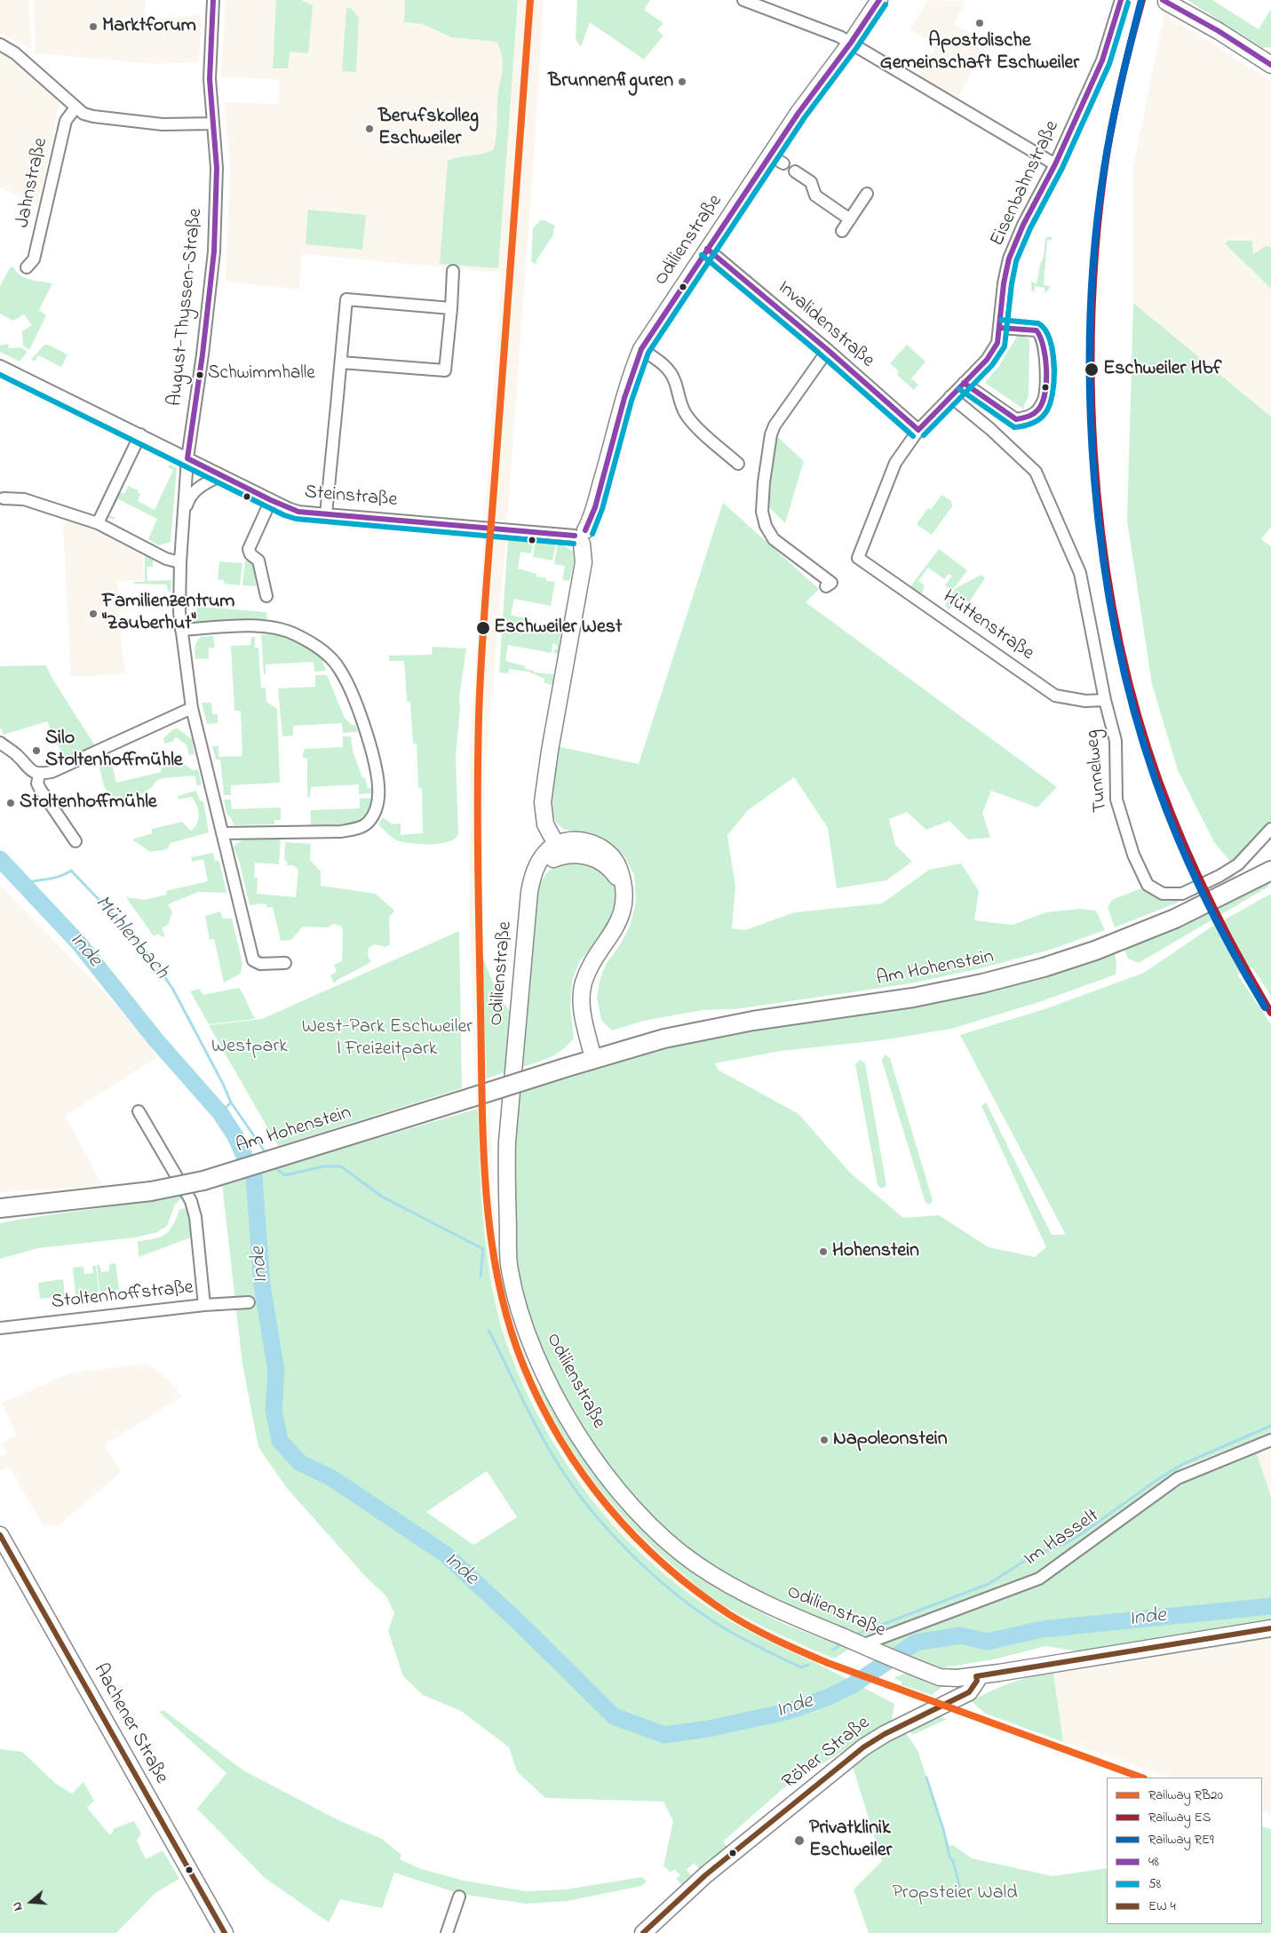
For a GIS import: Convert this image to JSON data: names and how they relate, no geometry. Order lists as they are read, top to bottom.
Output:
{
  "streets": {
    "main road": [
      "Odilienstraße",
      "Am Hohenstein",
      "Aachener Straße",
      "Röher Straße"
    ],
    "street": [
      "Jahnstraße",
      "Eisenbahnstraße",
      "August-Thyssen-Straße",
      "Invalidenstraße",
      "Steinstraße",
      "Hüttenstraße",
      "Tunnelweg",
      "Stoltenhoffstraße",
      "Im Hasselt"
    ]
  },
  "crossings": [
    ["Eisenbahnstraße", "Invalidenstraße"],
    ["Eisenbahnstraße", "Hüttenstraße"],
    ["Eisenbahnstraße", "Tunnelweg"],
    ["Odilienstraße", "Invalidenstraße"],
    ["Odilienstraße", "Steinstraße"],
    ["Odilienstraße", "Im Hasselt"],
    ["Odilienstraße", "Röher Straße"],
    ["August-Thyssen-Straße", "Steinstraße"],
    ["Hüttenstraße", "Tunnelweg"]
  ],
  "water": ["Mühlenbach", "Inde"],
  "parks": ["West-Park Eschweiler | Freizeitpark", "Westpark", "Propsteier Wald"],
  "places": [
    "Apostolische Gemeinschaft Eschweiler",
    "Marktforum",
    "Brunnenfiguren",
    "Berufskolleg Eschweiler",
    "Eschweiler Hbf",
    "Schwimmhalle",
    "Familienzentrum \"Zauberhut\"",
    "Eschweiler West",
    "Silo Stoltenhoffmühle",
    "Stoltenhoffmühle",
    "Hohenstein",
    "Napoleonstein",
    "Privatklinik Eschweiler"
  ],
  "lines": [
    "rail line RB20",
    "rail line ES",
    "rail line RE9",
    "transit line 48",
    "transit line 58"
  ],
  "legend": [
    "Railway RB20",
    "Railway ES",
    "Railway RE9",
    "48",
    "58",
    "EW 4"
  ],
  "north": "left"
}
